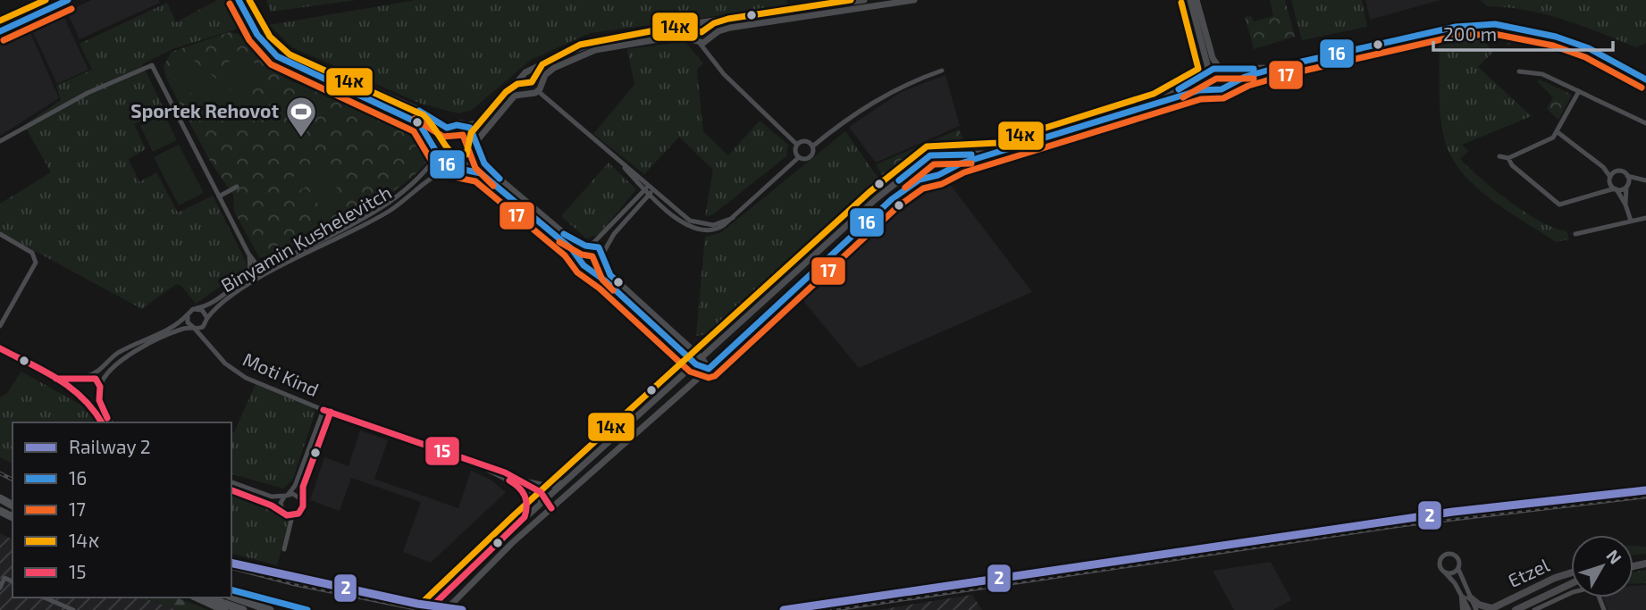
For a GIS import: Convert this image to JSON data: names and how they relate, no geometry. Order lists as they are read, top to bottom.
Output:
{
  "streets": {
    "main road": ["Etzel"],
    "street": ["Binyamin Kushelevitch", "Moti Kind"]
  },
  "crossings": [
    ["Binyamin Kushelevitch", "Moti Kind"]
  ],
  "places": {
    "sports": ["Sportek Rehovot"]
  },
  "lines": [
    "transit line 16",
    "transit line 14א",
    "transit line 17",
    "transit line 15",
    "rail line 2"
  ],
  "legend": [
    "Railway 2",
    "16",
    "17",
    "14א",
    "15"
  ],
  "scale_bar": "200 m",
  "north": "top right"
}
